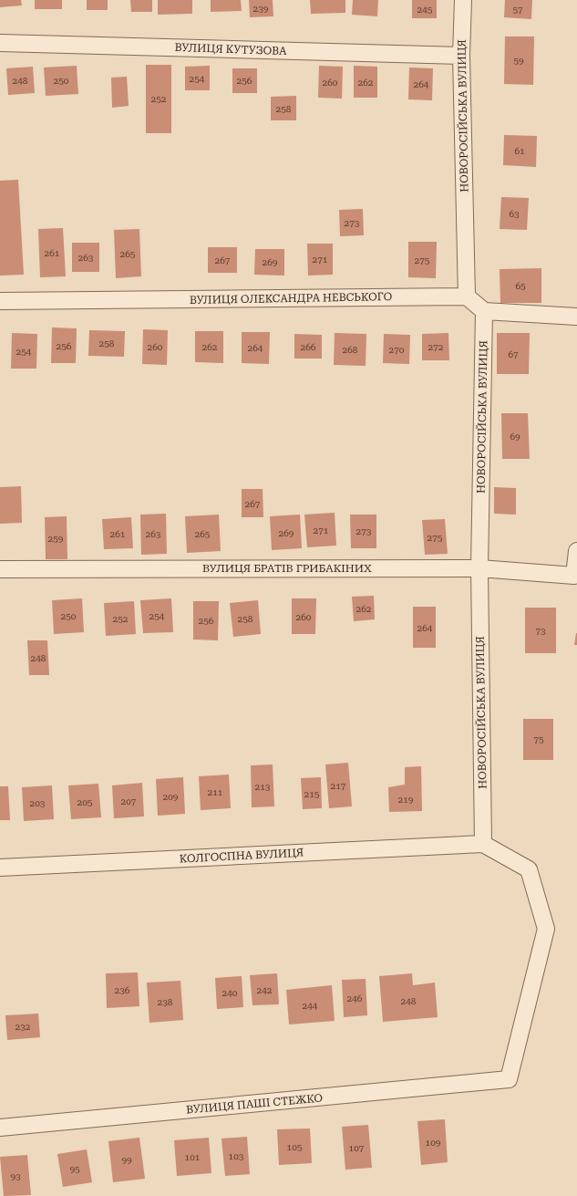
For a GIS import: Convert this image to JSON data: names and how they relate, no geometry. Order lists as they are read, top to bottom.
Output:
{
  "streets": {
    "street": [
      "ВУЛИЦЯ КУТУЗОВА",
      "НОВОРОСІЙСЬКА ВУЛИЦЯ",
      "ВУЛИЦЯ ОЛЕКСАНДРА НЕВСЬКОГО",
      "ВУЛИЦЯ БРАТІВ ГРИБАКІНИХ",
      "КОЛГОСПНА ВУЛИЦЯ",
      "ВУЛИЦЯ ПАШІ СТЕЖКО"
    ]
  },
  "crossings": [
    ["ВУЛИЦЯ КУТУЗОВА", "НОВОРОСІЙСЬКА ВУЛИЦЯ"],
    ["НОВОРОСІЙСЬКА ВУЛИЦЯ", "ВУЛИЦЯ ОЛЕКСАНДРА НЕВСЬКОГО"],
    ["НОВОРОСІЙСЬКА ВУЛИЦЯ", "ВУЛИЦЯ БРАТІВ ГРИБАКІНИХ"],
    ["НОВОРОСІЙСЬКА ВУЛИЦЯ", "КОЛГОСПНА ВУЛИЦЯ"],
    ["НОВОРОСІЙСЬКА ВУЛИЦЯ", "ВУЛИЦЯ ПАШІ СТЕЖКО"],
    ["КОЛГОСПНА ВУЛИЦЯ", "ВУЛИЦЯ ПАШІ СТЕЖКО"]
  ],
  "house_numbers": [
    "239",
    "245",
    "57",
    "59",
    "254",
    "248",
    "250",
    "256",
    "260",
    "262",
    "264",
    "252",
    "258",
    "61",
    "63",
    "273",
    "261",
    "265",
    "263",
    "271",
    "267",
    "275",
    "269",
    "65",
    "258",
    "256",
    "260",
    "262",
    "266",
    "272",
    "264",
    "268",
    "270",
    "254",
    "67",
    "69",
    "267",
    "271",
    "273",
    "269",
    "261",
    "263",
    "265",
    "275",
    "259",
    "262",
    "250",
    "254",
    "260",
    "252",
    "258",
    "256",
    "264",
    "73",
    "248",
    "75",
    "217",
    "213",
    "211",
    "215",
    "209",
    "219",
    "207",
    "205",
    "203",
    "236",
    "242",
    "240",
    "246",
    "248",
    "238",
    "244",
    "232",
    "109",
    "105",
    "107",
    "103",
    "101",
    "99",
    "95",
    "93"
  ]
}
